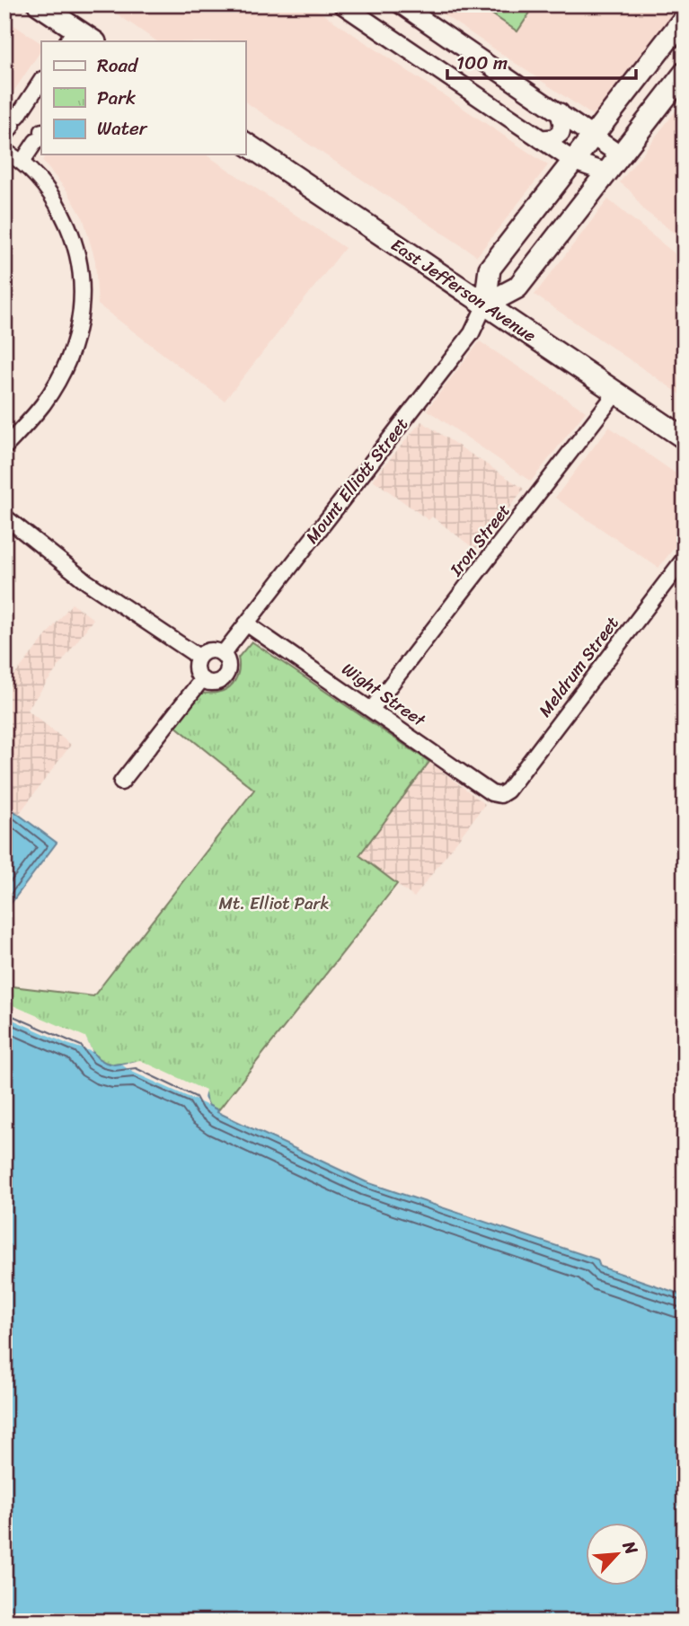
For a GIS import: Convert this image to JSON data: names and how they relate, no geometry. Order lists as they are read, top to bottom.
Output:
{
  "streets": {
    "main road": ["East Jefferson Avenue", "Mount Elliott Street"],
    "street": ["Iron Street", "Meldrum Street", "Wight Street"]
  },
  "crossings": [
    ["East Jefferson Avenue", "Mount Elliott Street"],
    ["East Jefferson Avenue", "Iron Street"],
    ["Mount Elliott Street", "Wight Street"],
    ["Iron Street", "Wight Street"],
    ["Meldrum Street", "Wight Street"]
  ],
  "parks": ["Mt. Elliot Park"],
  "legend": ["Road", "Park", "Water"],
  "scale_bar": "100 m",
  "north": "top right"
}
